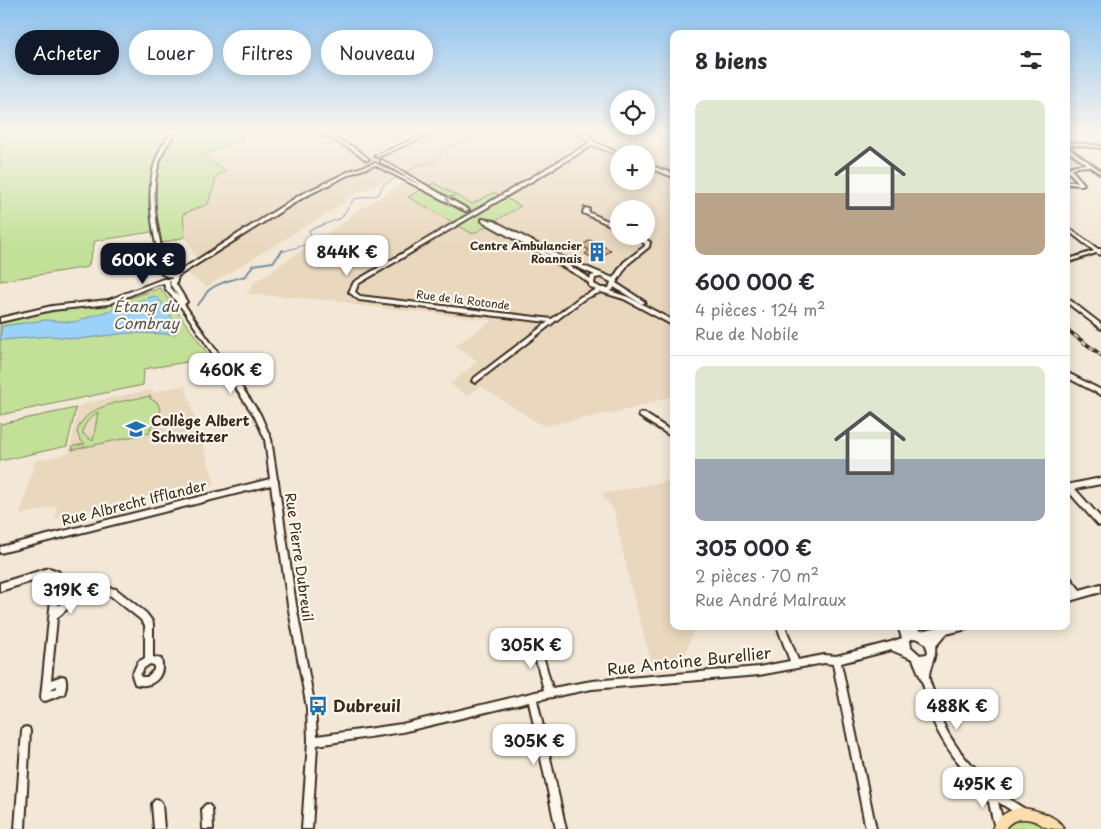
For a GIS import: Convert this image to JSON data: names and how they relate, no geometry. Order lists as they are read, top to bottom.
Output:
{
  "streets": {
    "street": [
      "Rue de la Rotonde",
      "Rue Albrecht Ifflander",
      "Rue Pierre Dubreuil",
      "Rue Antoine Burellier"
    ]
  },
  "crossings": [
    ["Rue Albrecht Ifflander", "Rue Pierre Dubreuil"],
    ["Rue Pierre Dubreuil", "Rue Antoine Burellier"]
  ],
  "water": ["Étang du Combray"],
  "places": {
    "building": ["Centre Ambulancier Roannais"],
    "school or university": ["Collège Albert Schweitzer"],
    "bus stop": ["Dubreuil"]
  },
  "page": {
    "chip": [
      "Acheter",
      "Louer",
      "Filtres",
      "Nouveau"
    ],
    "heading": "8 biens",
    "map_buttons": ["+", "−"],
    "list": [
      {
        "name": "600 000 €",
        "note": "4 pièces · 124 m² · Rue de Nobile"
      },
      {
        "name": "305 000 €",
        "note": "2 pièces · 70 m² · Rue André Malraux"
      }
    ],
    "price": [
      "844K €",
      "600K €",
      "460K €",
      "319K €",
      "305K €",
      "488K €",
      "305K €",
      "495K €"
    ]
  }
}
